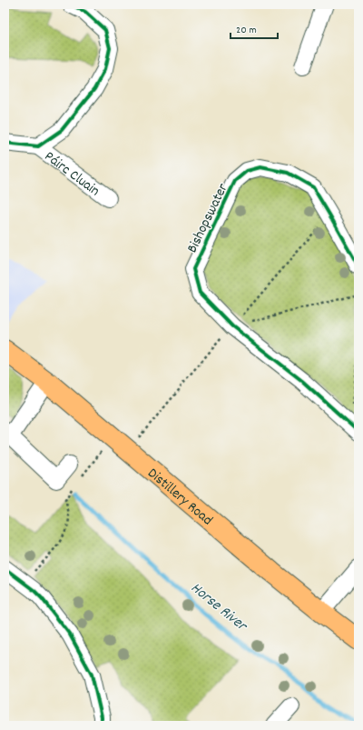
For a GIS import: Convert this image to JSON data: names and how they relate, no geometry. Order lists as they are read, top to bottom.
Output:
{
  "streets": {
    "main road": ["Distillery Road"],
    "street": ["Páirc Cluain", "Bishopswater"]
  },
  "water": ["Horse River"],
  "scale_bar": "20 m"
}
